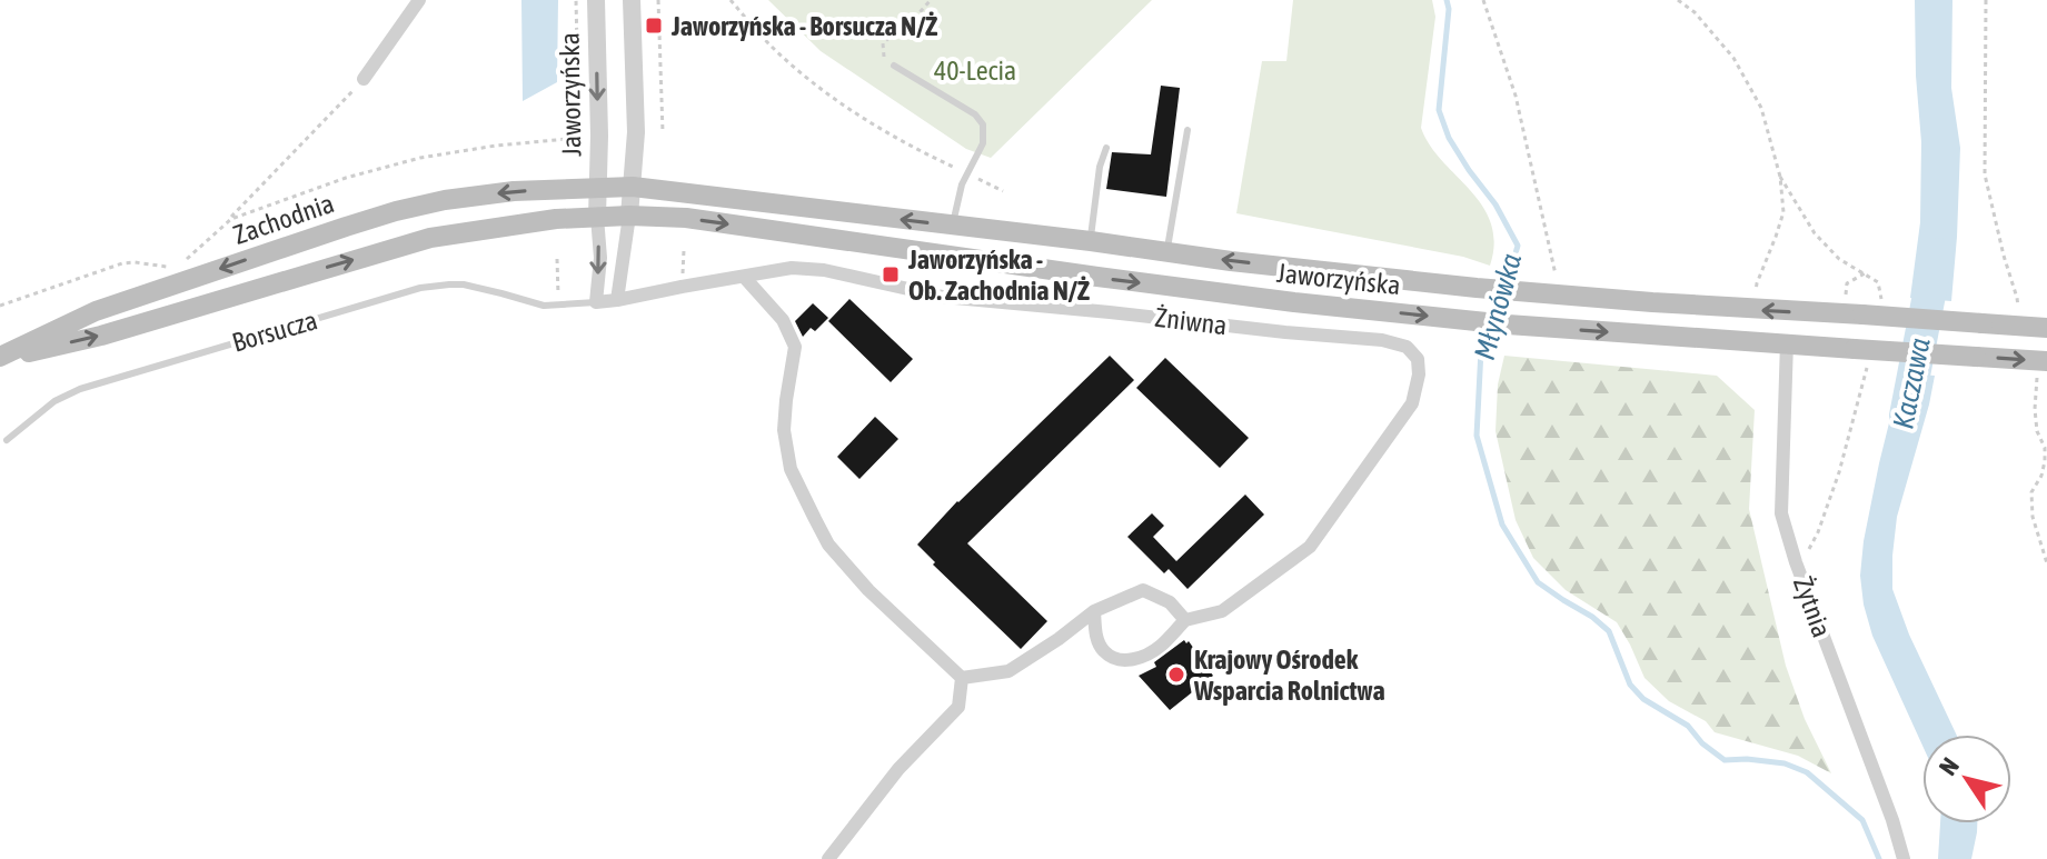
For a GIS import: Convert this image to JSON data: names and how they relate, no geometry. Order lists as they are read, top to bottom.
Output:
{
  "streets": {
    "main road": ["Jaworzyńska", "Zachodnia"],
    "street": ["Żniwna", "Żytnia"],
    "lane": ["Borsucza"]
  },
  "crossings": [
    ["Jaworzyńska", "Zachodnia"],
    ["Jaworzyńska", "Żytnia"],
    ["Żniwna", "Borsucza"]
  ],
  "water": ["Młynówka", "Kaczawa"],
  "parks": ["40-Lecia"],
  "places": {
    "transit": ["Jaworzyńska - Borsucza N/Ż", "Jaworzyńska - Ob. Zachodnia N/Ż"],
    "other": ["Krajowy Ośrodek Wsparcia Rolnictwa"]
  },
  "north": "top left"
}
